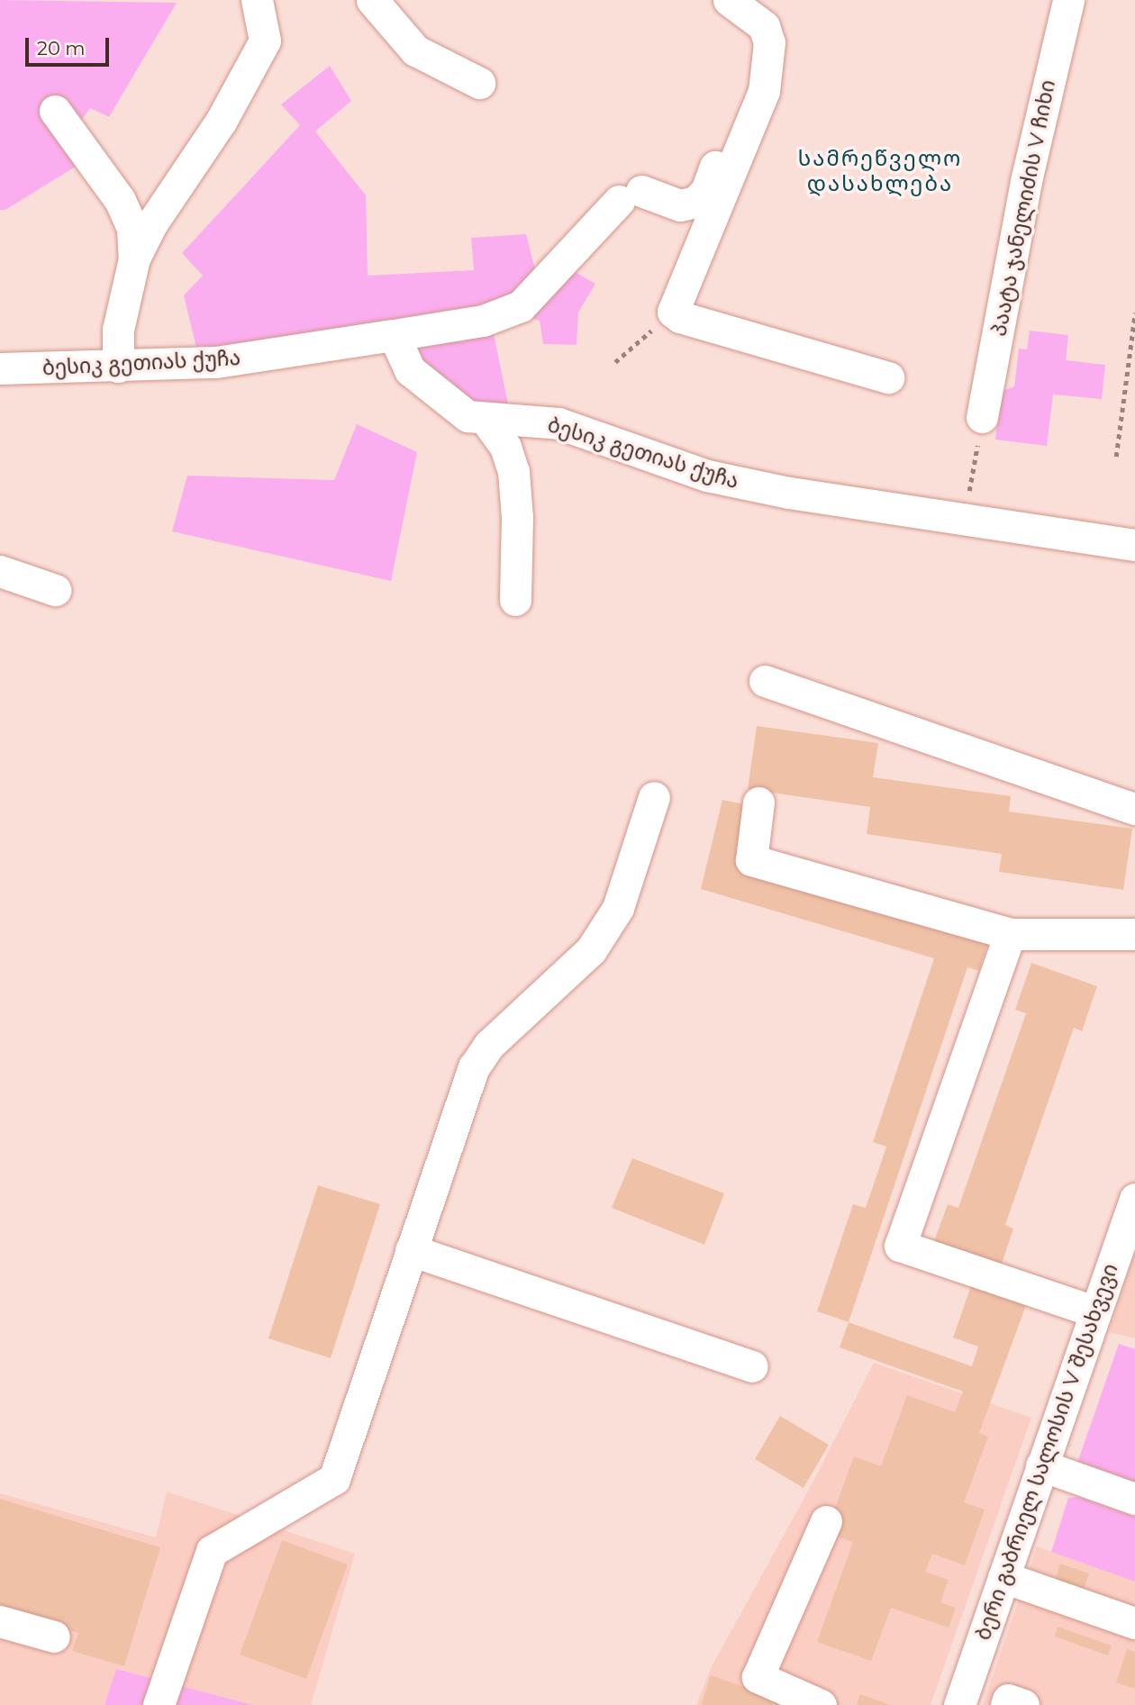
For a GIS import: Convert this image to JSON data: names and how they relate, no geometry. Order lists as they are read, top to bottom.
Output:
{
  "streets": {
    "street": ["პაატა ჯანელიძის V ჩიხი", "ბესიკ გეთიას ქუჩა", "ბერი გაბრიელ სალოსის V შესახვევი"]
  },
  "districts": ["სამრეწველო დასახლება"],
  "scale_bar": "20 m"
}
